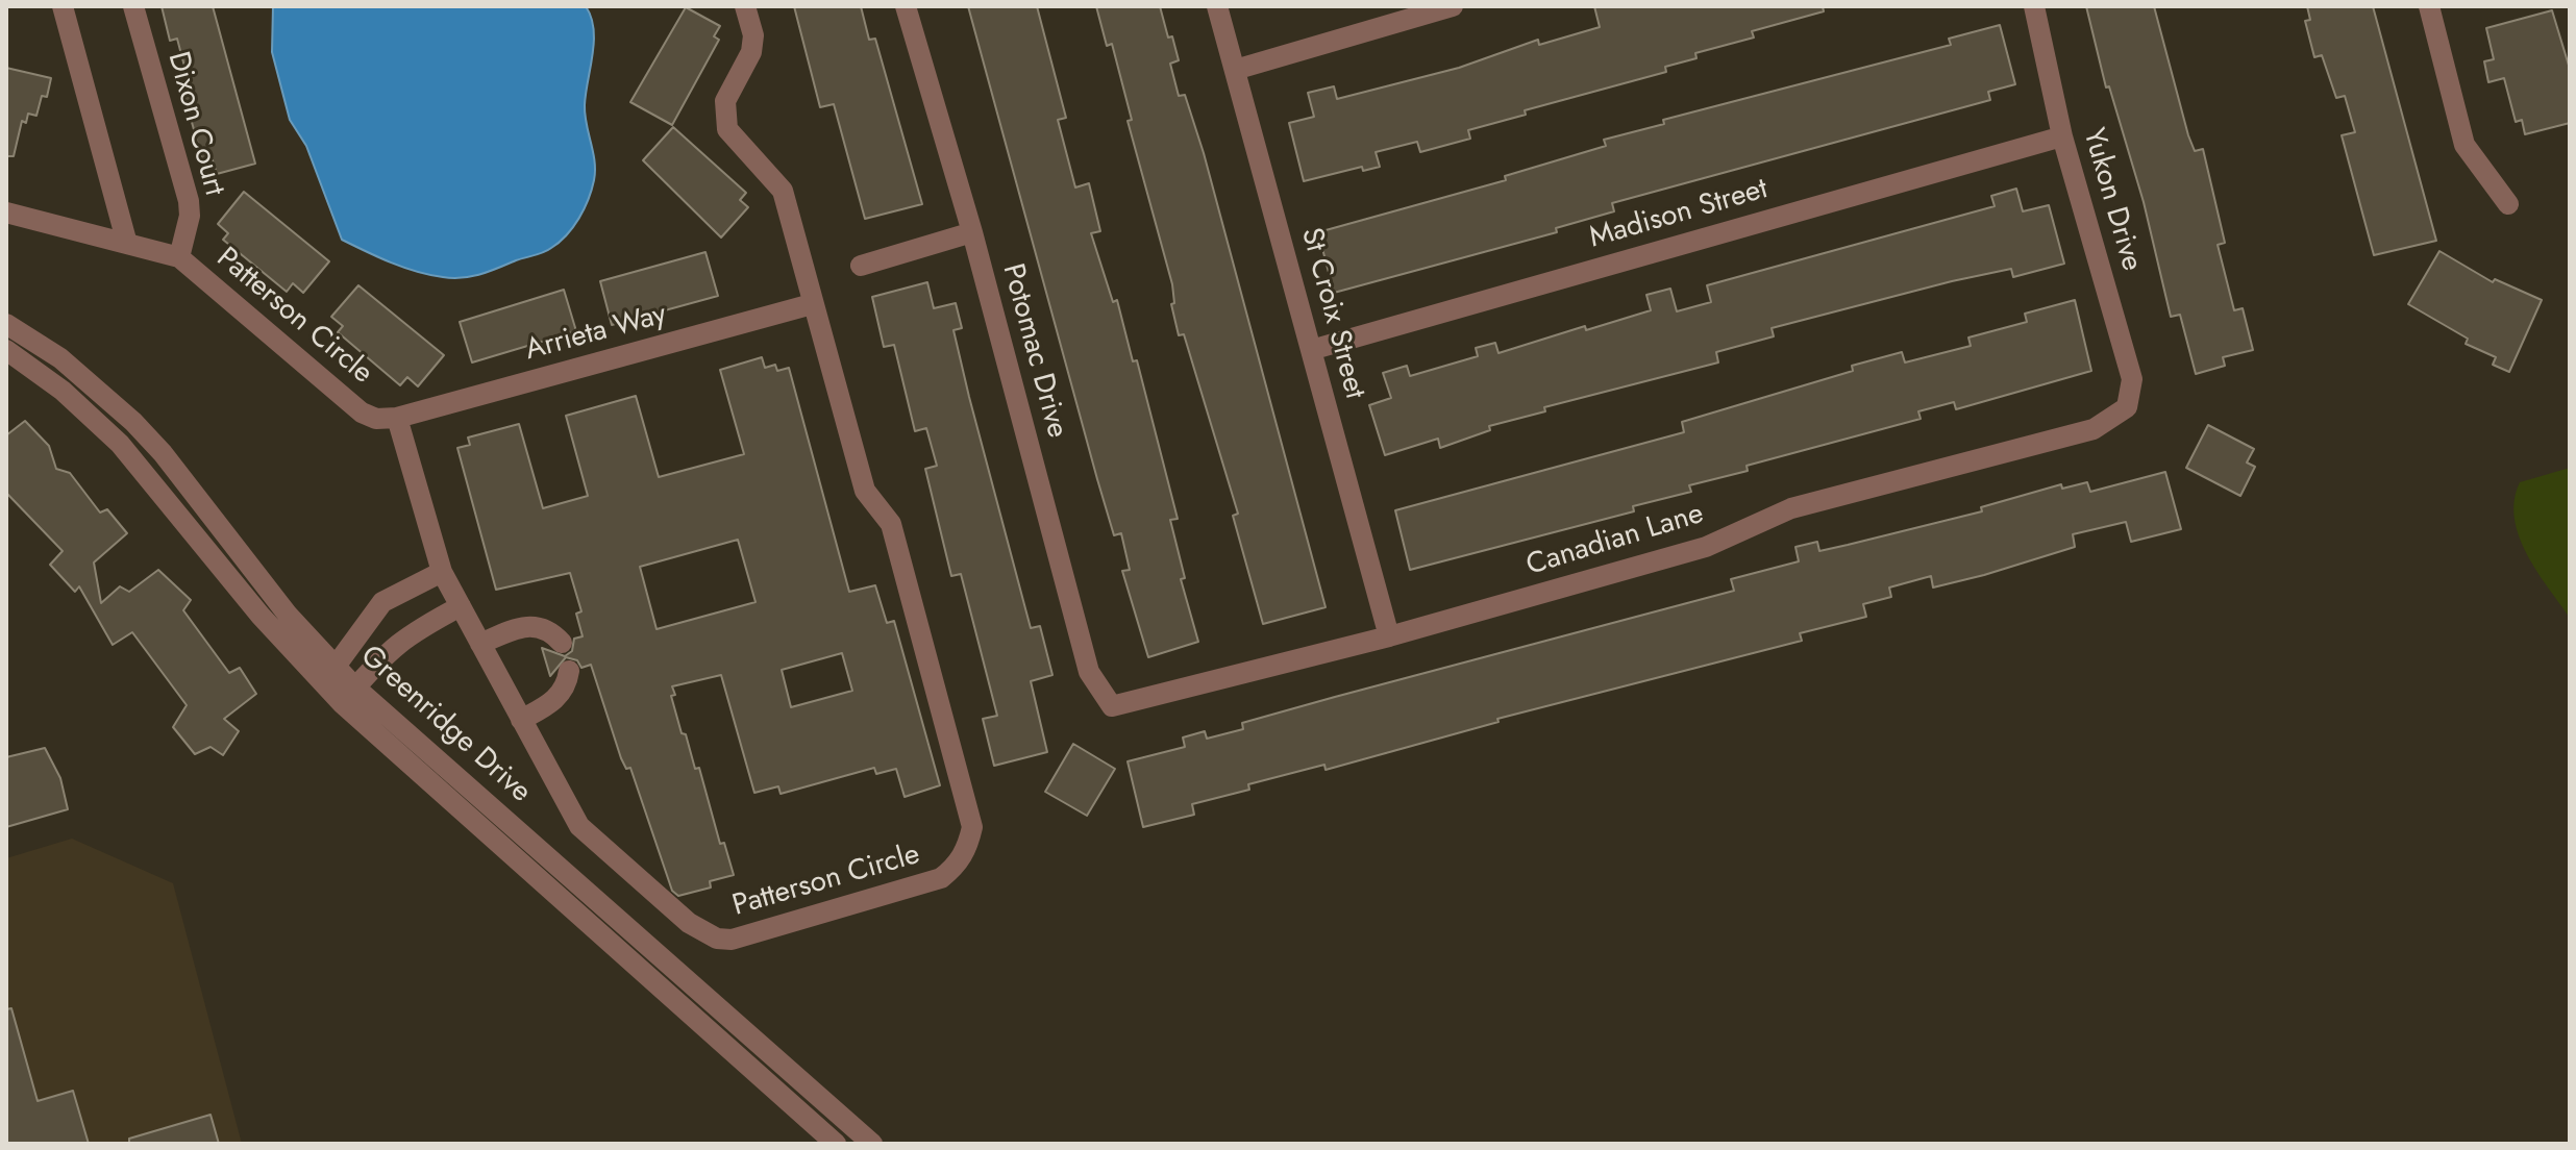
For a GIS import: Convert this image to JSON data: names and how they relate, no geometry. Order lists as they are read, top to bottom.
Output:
{
  "streets": {
    "street": [
      "Dixon Court",
      "Yukon Drive",
      "Madison Street",
      "St Croix Street",
      "Patterson Circle",
      "Arrieta Way",
      "Potomac Drive",
      "Canadian Lane",
      "Greenridge Drive"
    ]
  },
  "crossings": [
    ["Dixon Court", "Patterson Circle"],
    ["Yukon Drive", "Madison Street"],
    ["Yukon Drive", "Canadian Lane"],
    ["Madison Street", "St Croix Street"],
    ["St Croix Street", "Canadian Lane"],
    ["Patterson Circle", "Arrieta Way"],
    ["Potomac Drive", "Canadian Lane"]
  ]
}
